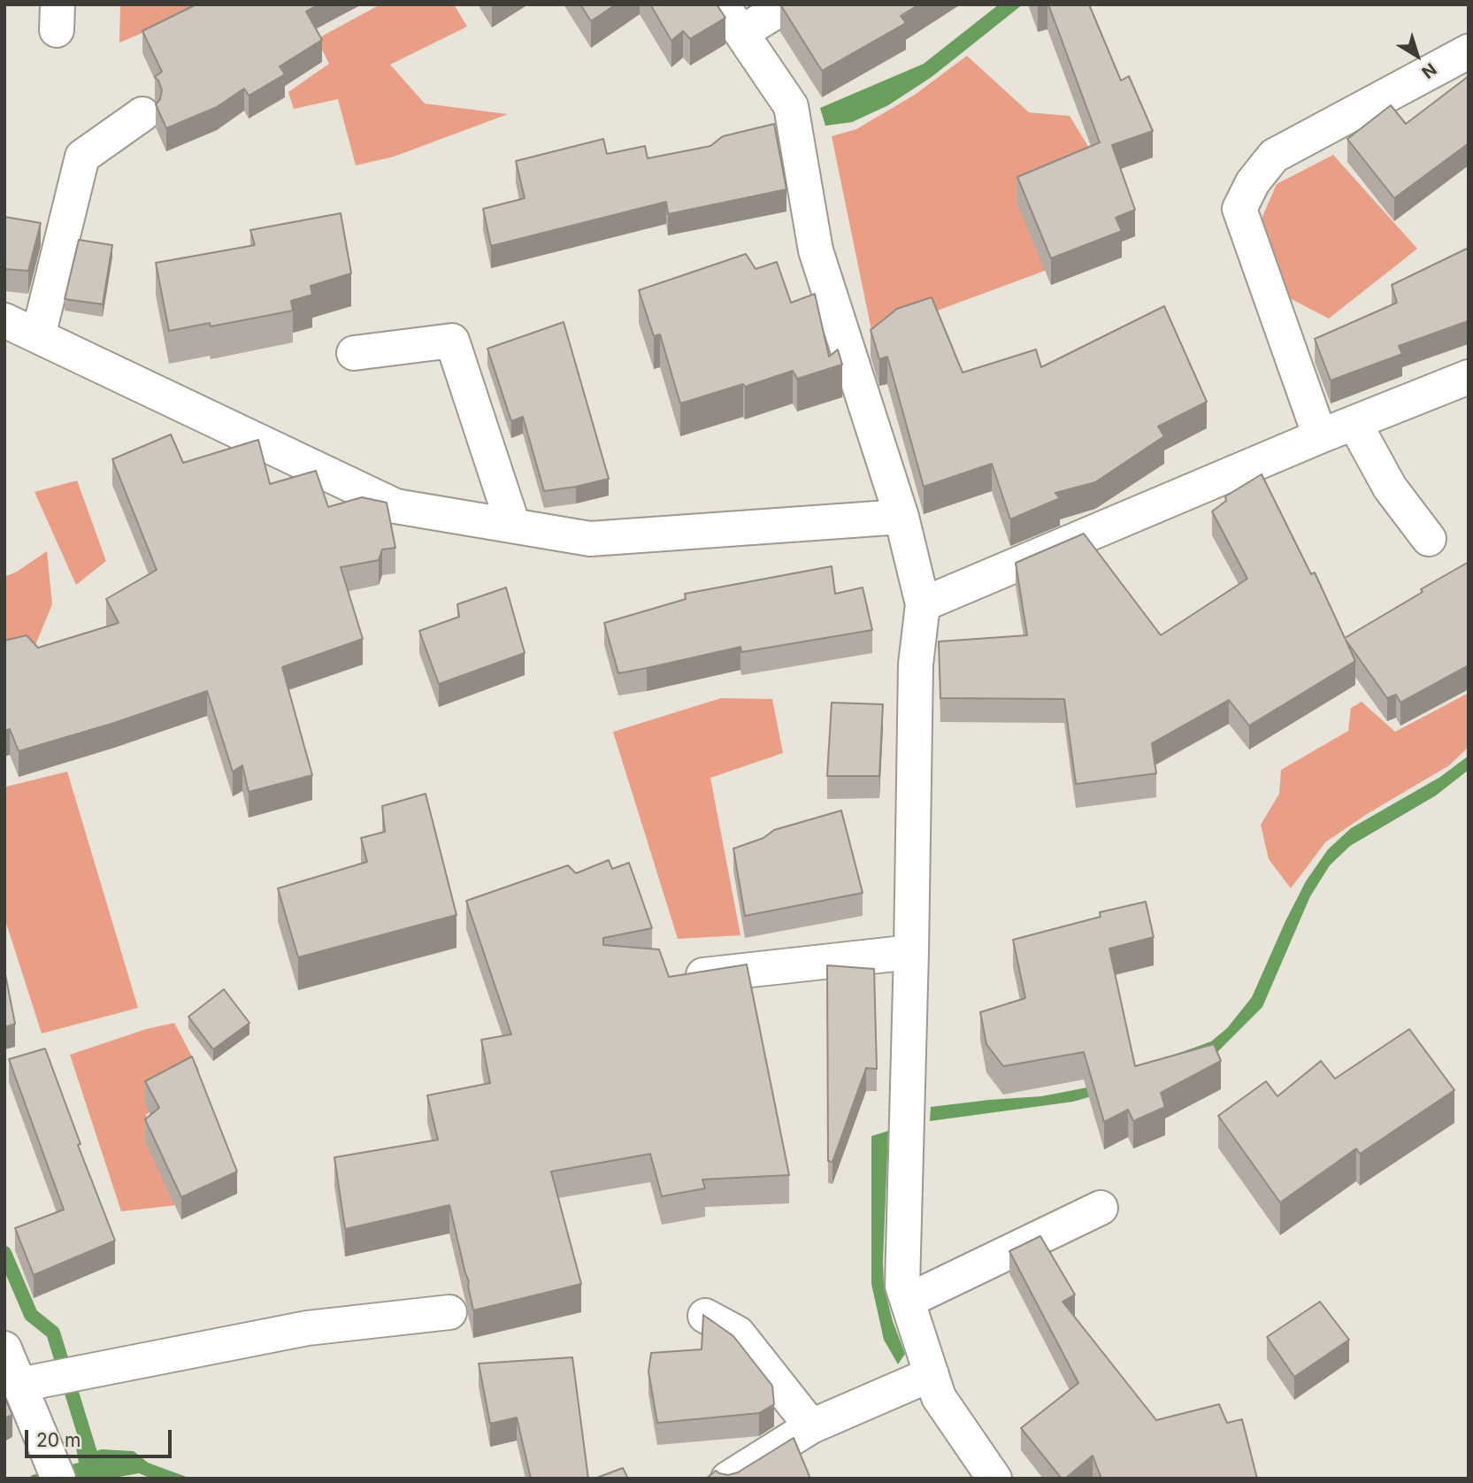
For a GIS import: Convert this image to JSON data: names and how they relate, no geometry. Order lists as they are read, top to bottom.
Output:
{
  "scale_bar": "20 m",
  "north": "bottom right"
}
